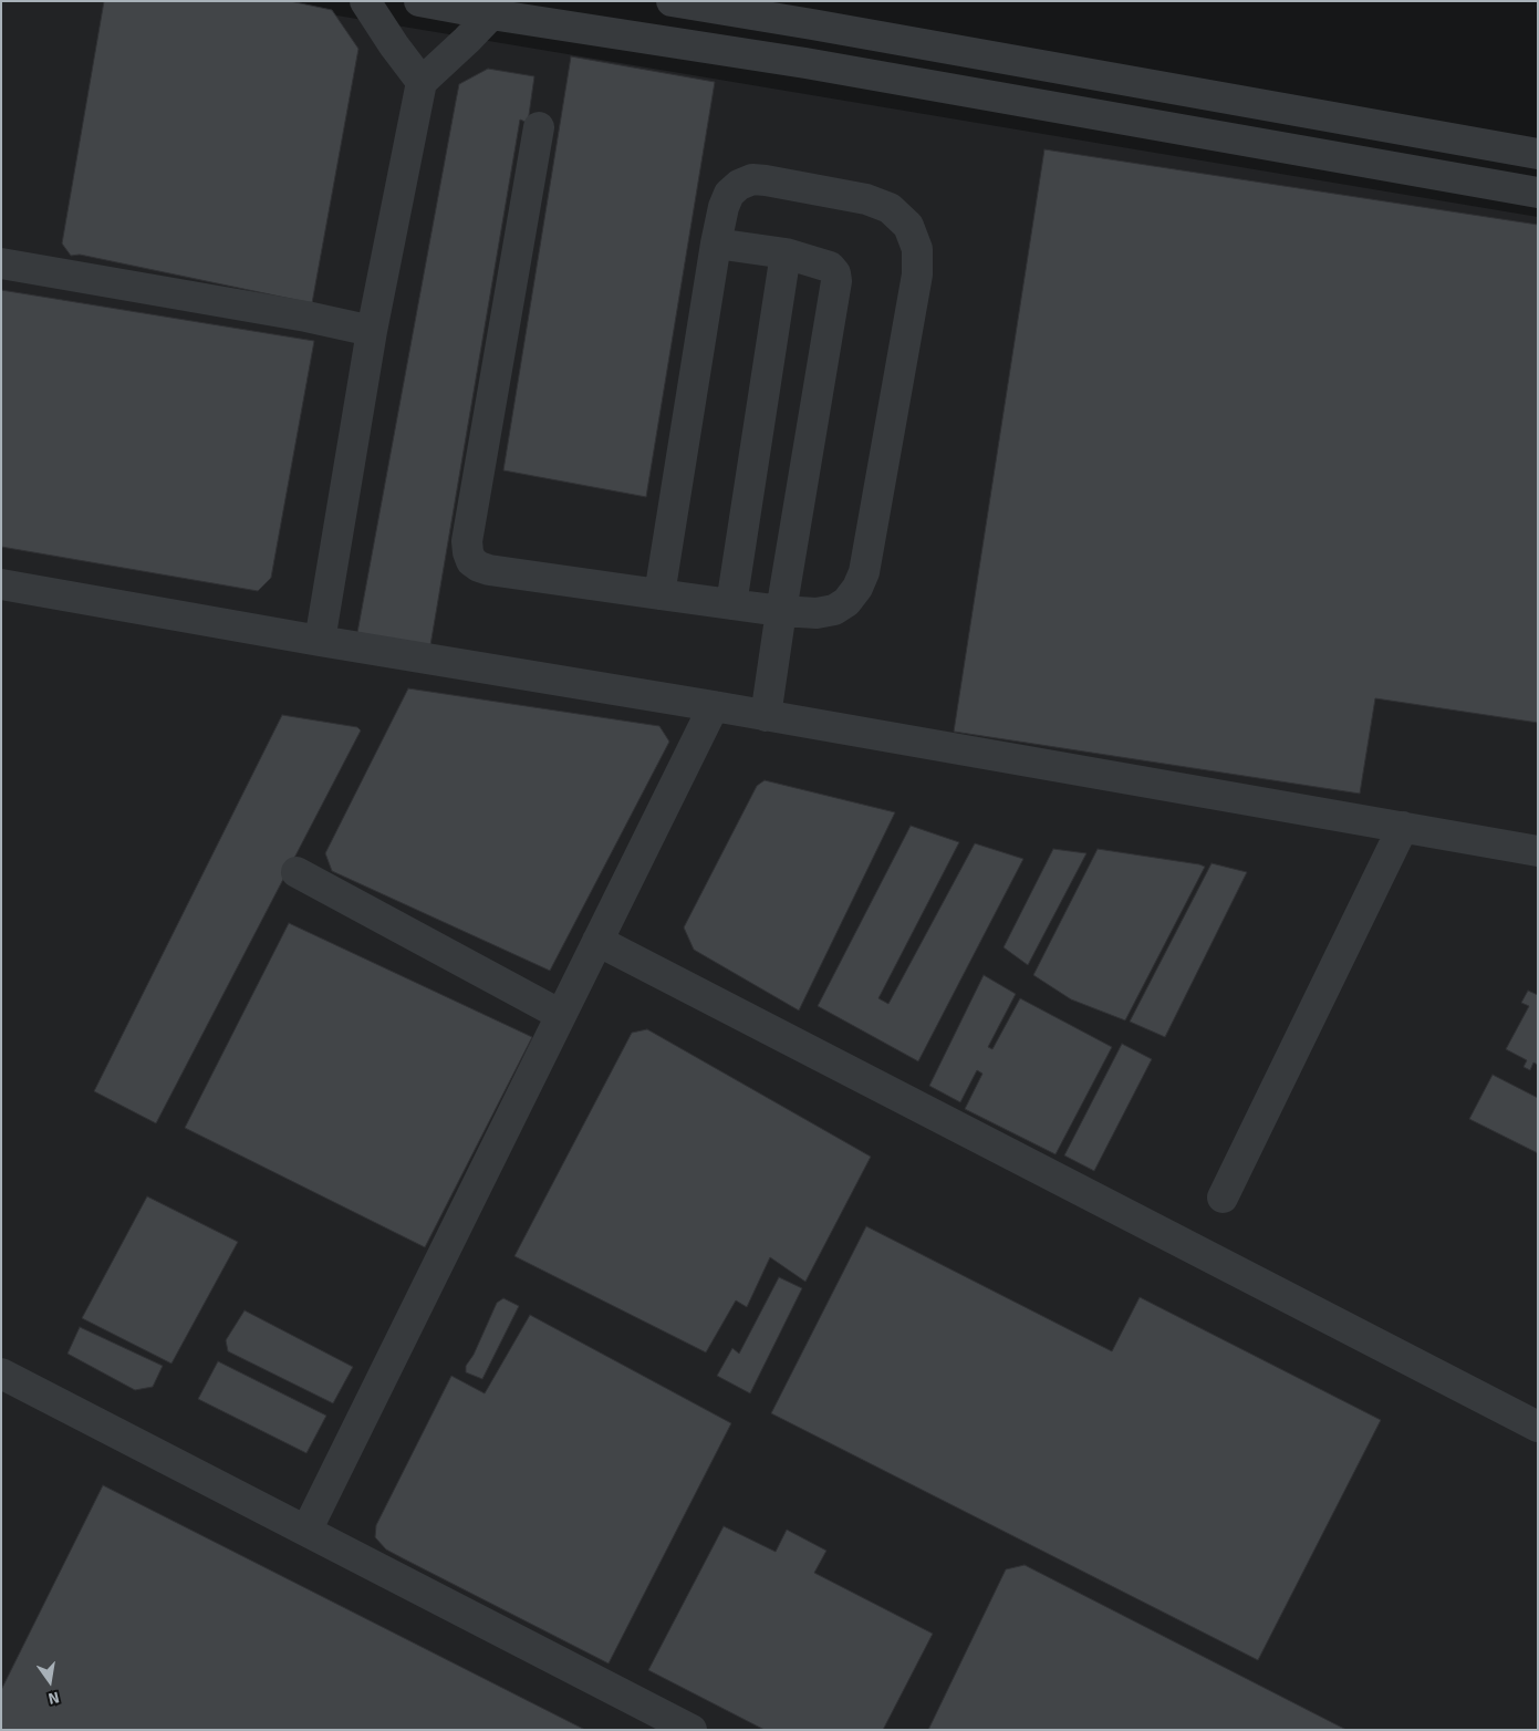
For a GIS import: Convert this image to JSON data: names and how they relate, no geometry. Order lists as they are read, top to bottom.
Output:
{
  "north": "bottom"
}
